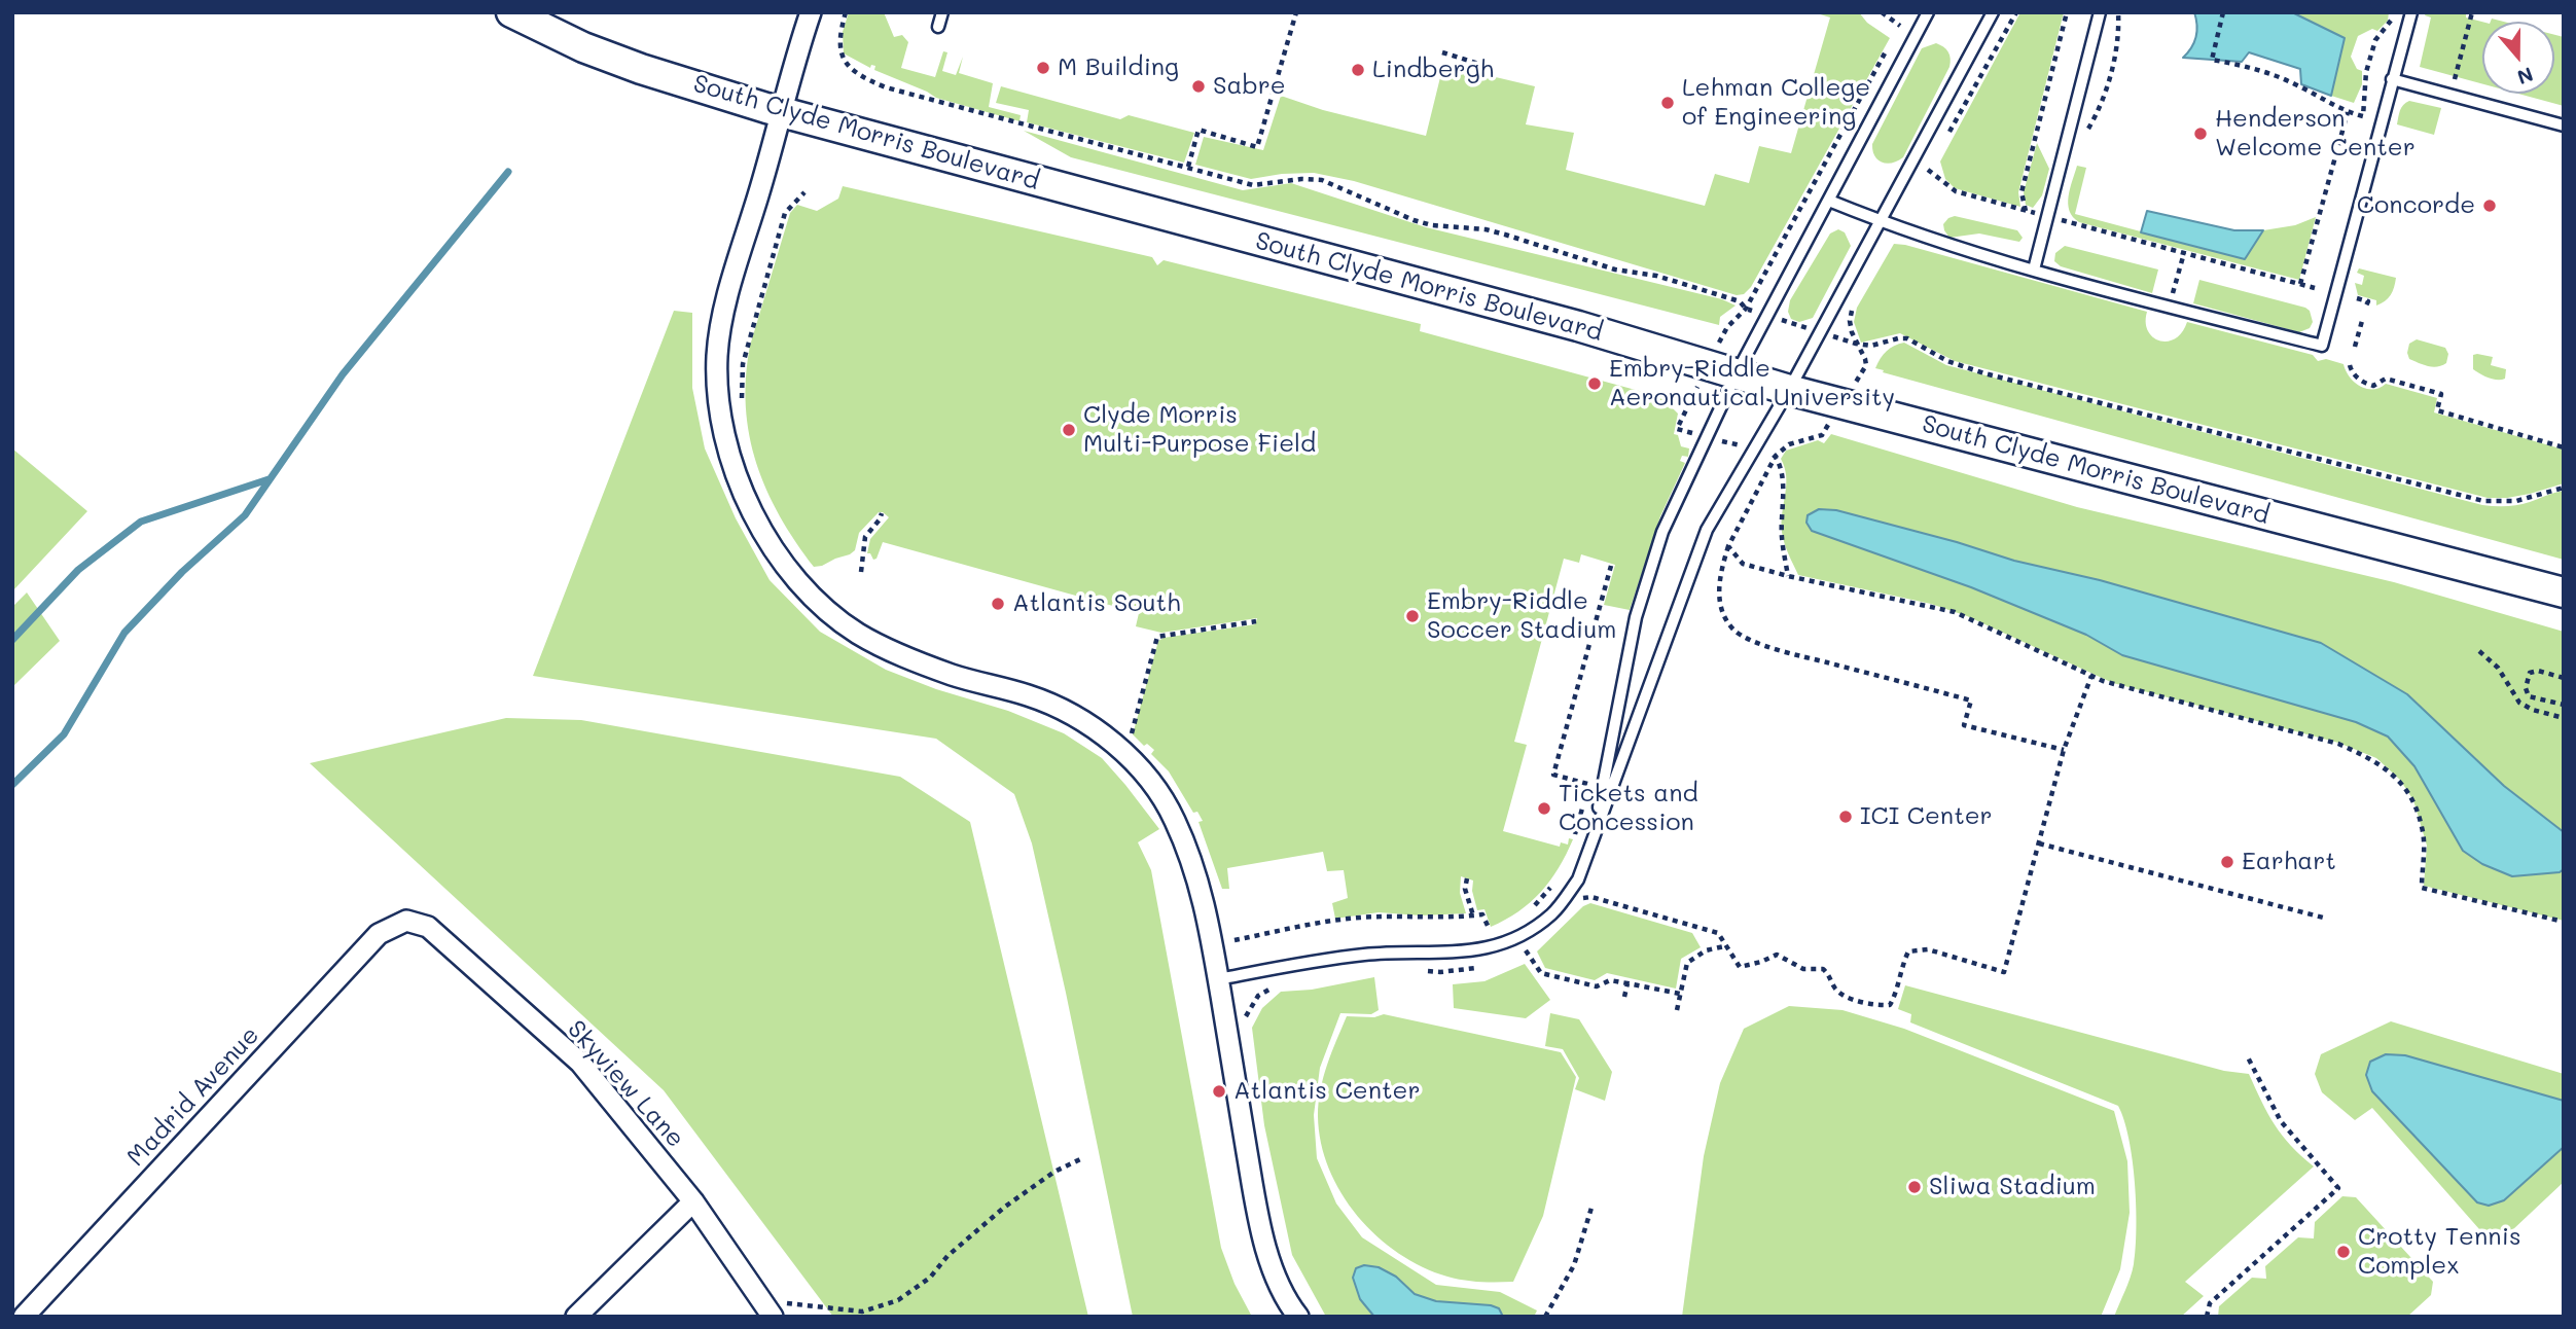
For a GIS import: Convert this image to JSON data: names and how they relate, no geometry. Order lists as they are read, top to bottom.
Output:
{
  "streets": {
    "main road": ["South Clyde Morris Boulevard"],
    "street": ["Skyview Lane", "Madrid Avenue"]
  },
  "crossings": [
    ["Skyview Lane", "Madrid Avenue"]
  ],
  "places": [
    "M Building",
    "Lindbergh",
    "Sabre",
    "Lehman College of Engineering",
    "Henderson Welcome Center",
    "Concorde",
    "Embry-Riddle Aeronautical University",
    "Clyde Morris Multi-Purpose Field",
    "Atlantis South",
    "Embry-Riddle Soccer Stadium",
    "Tickets and Concession",
    "ICI Center",
    "Earhart",
    "Atlantis Center",
    "Sliwa Stadium",
    "Crotty Tennis Complex"
  ],
  "north": "bottom"
}
